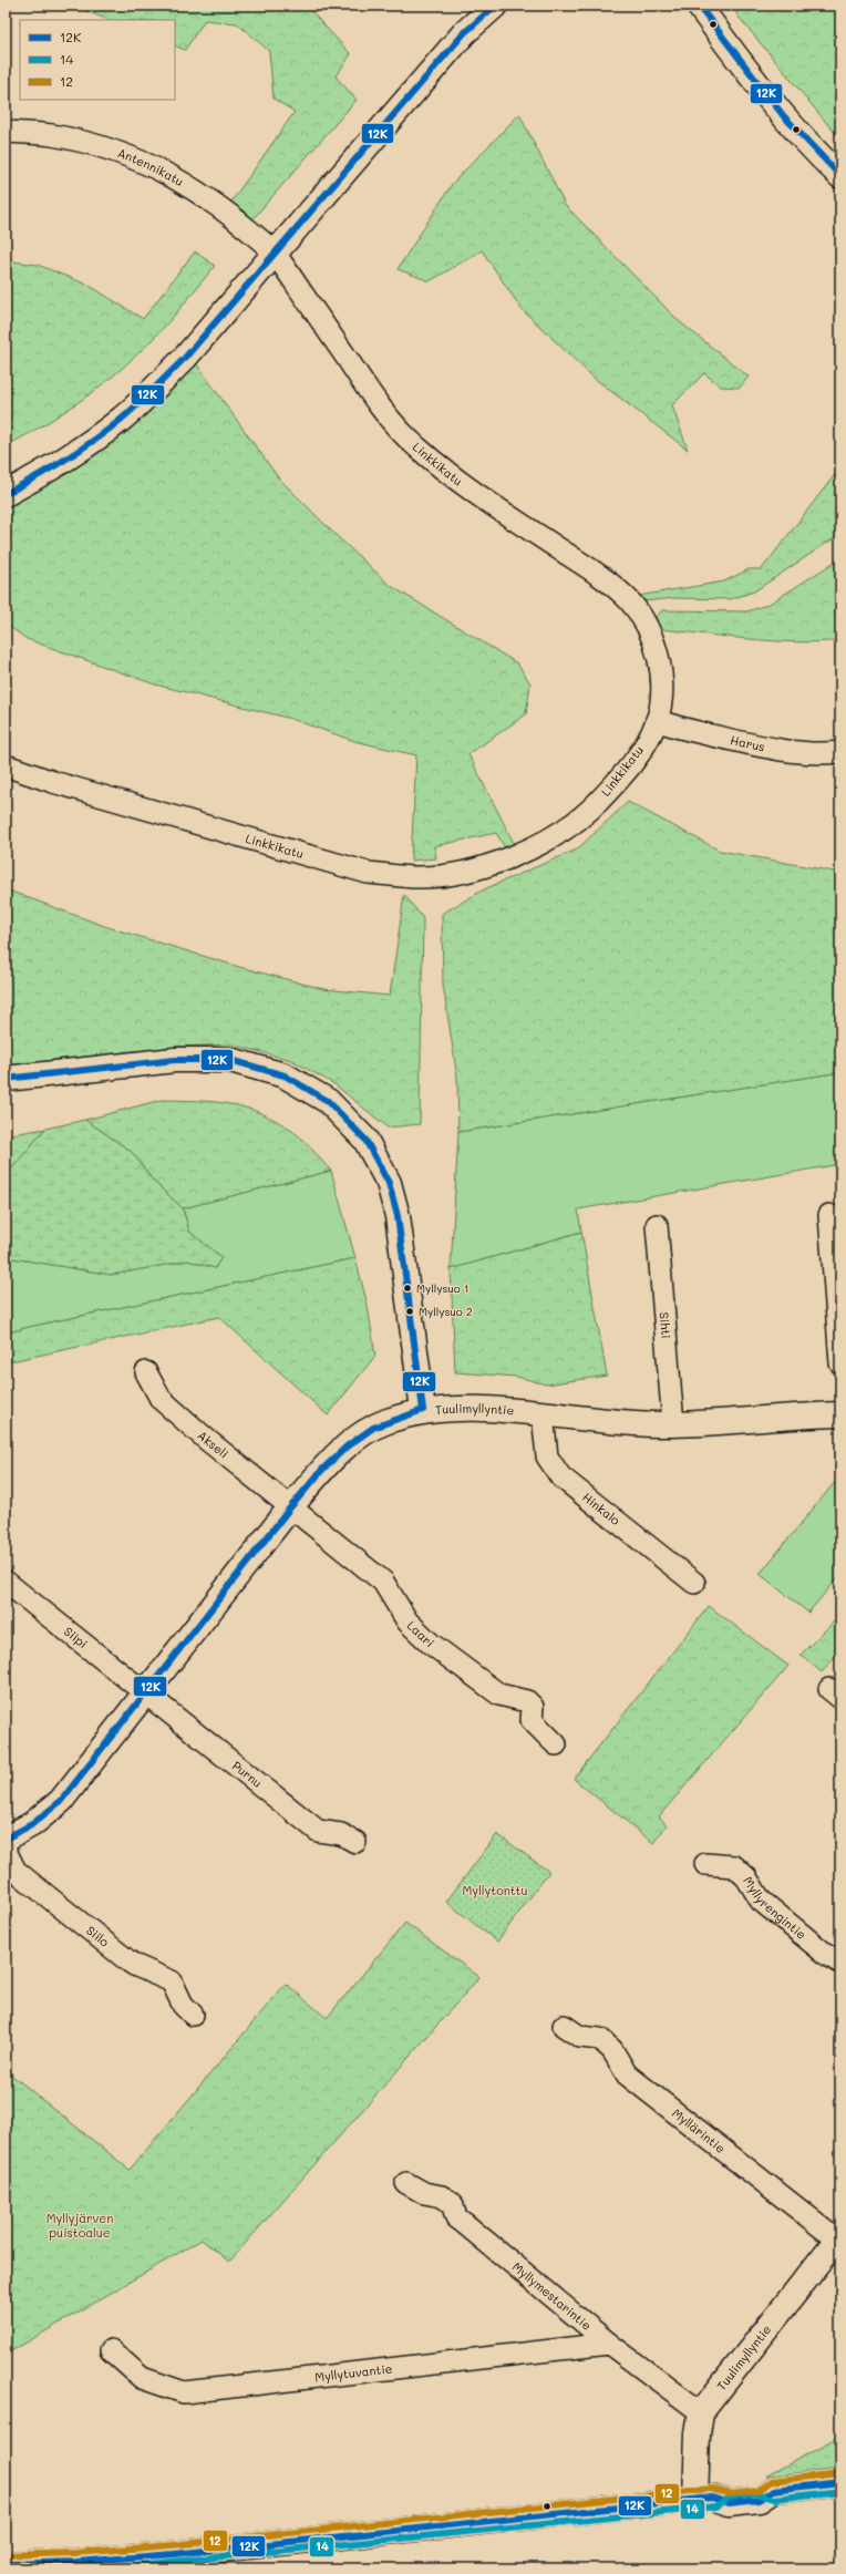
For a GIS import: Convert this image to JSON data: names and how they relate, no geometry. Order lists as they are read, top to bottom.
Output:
{
  "streets": {
    "street": [
      "Antennikatu",
      "Linkkikatu",
      "Harus",
      "Sihti",
      "Tuulimyllyntie",
      "Akseli",
      "Hinkalo",
      "Laari",
      "Siipi",
      "Purnu",
      "Myllyrengintie",
      "Siilo",
      "Myllärintie",
      "Myllymestarintie",
      "Myllytuvantie"
    ]
  },
  "crossings": [
    ["Antennikatu", "Linkkikatu"],
    ["Linkkikatu", "Harus"],
    ["Sihti", "Tuulimyllyntie"],
    ["Tuulimyllyntie", "Akseli"],
    ["Tuulimyllyntie", "Hinkalo"],
    ["Tuulimyllyntie", "Laari"],
    ["Tuulimyllyntie", "Siipi"],
    ["Tuulimyllyntie", "Purnu"],
    ["Tuulimyllyntie", "Myllärintie"],
    ["Tuulimyllyntie", "Myllymestarintie"],
    ["Akseli", "Laari"],
    ["Siipi", "Purnu"],
    ["Myllymestarintie", "Myllytuvantie"]
  ],
  "parks": ["Myllytonttu", "Myllyjärven puistoalue"],
  "places": ["Myllysuo 1", "Myllysuo 2"],
  "lines": ["transit line 12K", "transit line 12", "transit line 14"],
  "legend": ["12K", "14", "12"]
}
